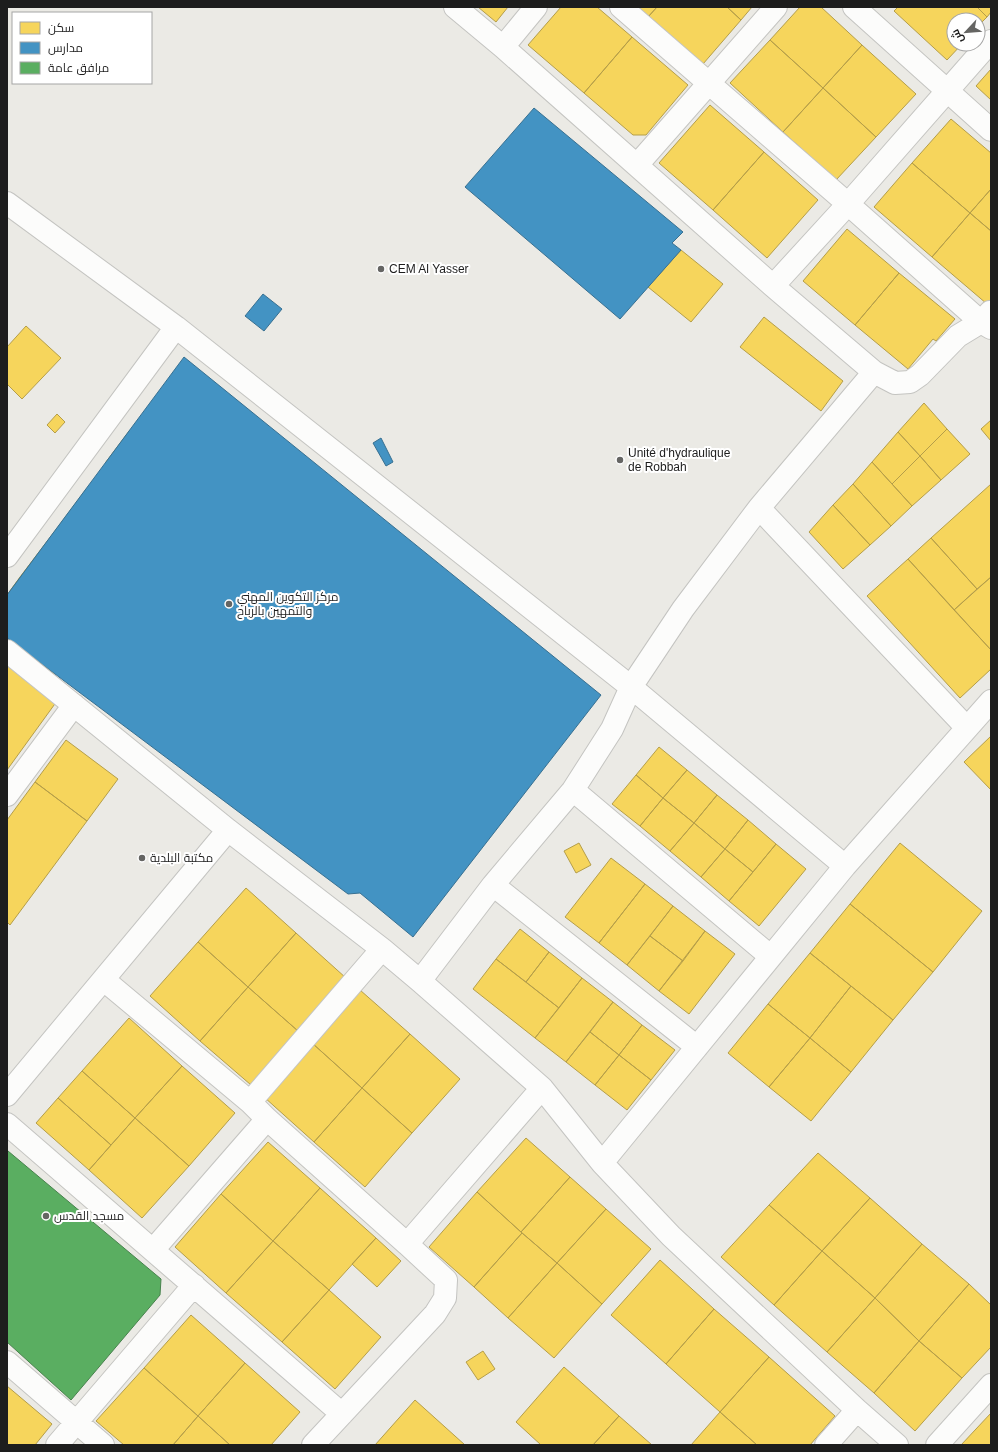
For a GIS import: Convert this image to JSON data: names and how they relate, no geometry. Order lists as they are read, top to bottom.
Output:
{
  "places": [
    "CEM Al Yasser",
    "Unité d'hydraulique de Robbah",
    "مركز التكوين المهني والتمهين بالرباح",
    "مكتبة البلدية",
    "مسجد القدس"
  ],
  "legend": ["سكن", "مدارس", "مرافق عامة"],
  "north": "bottom left"
}
